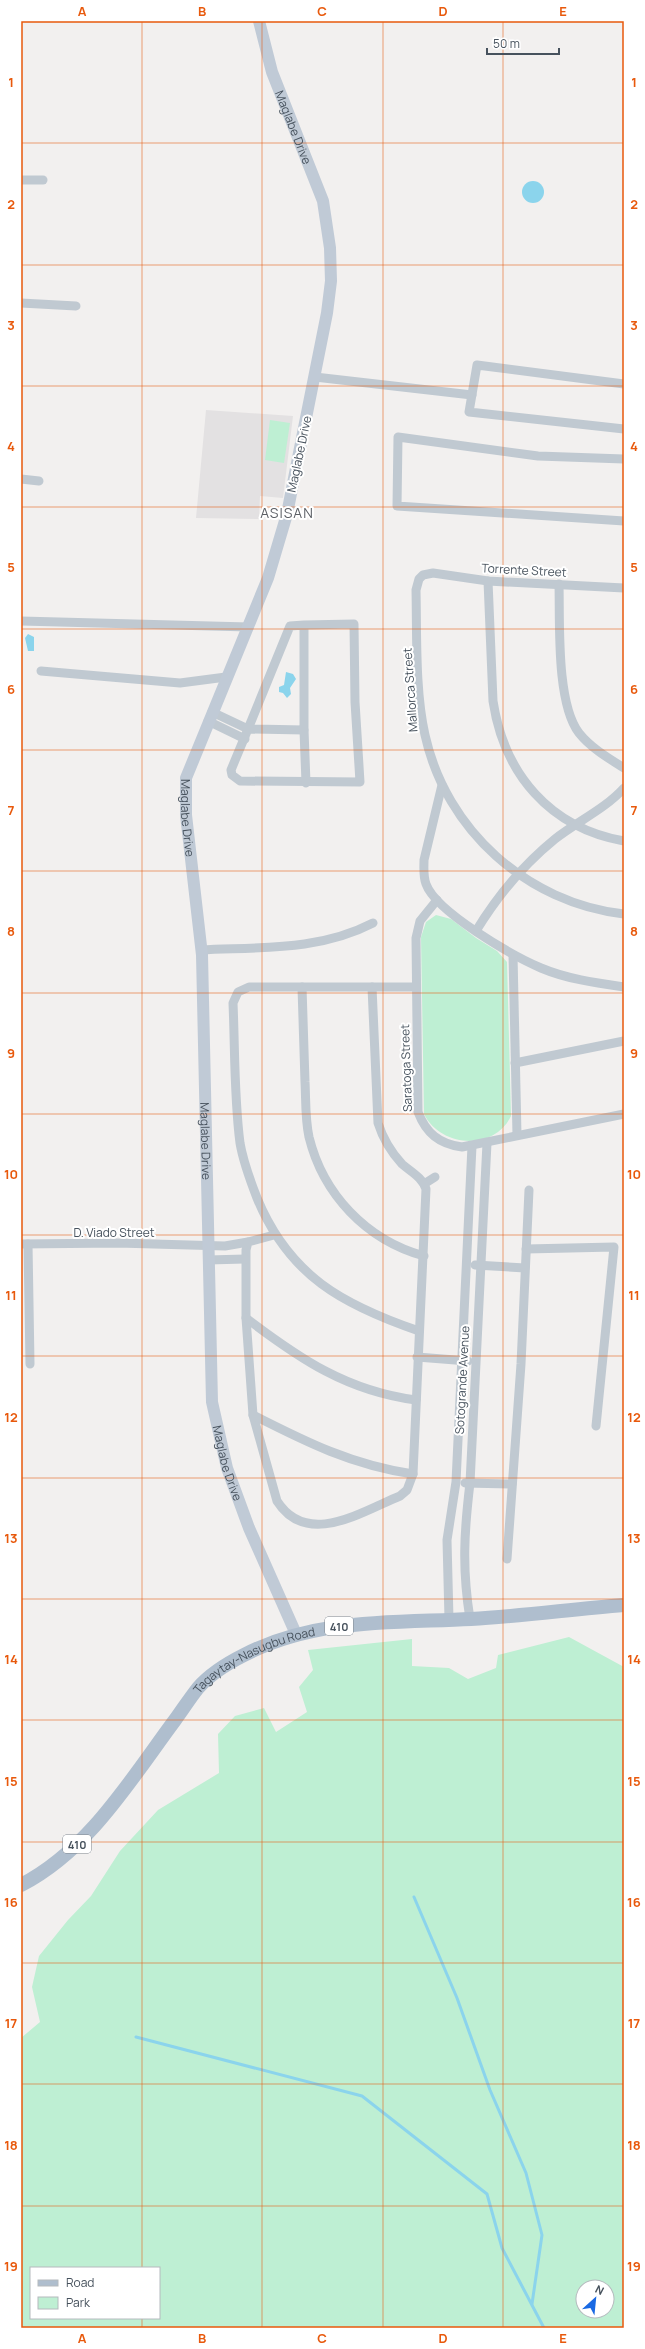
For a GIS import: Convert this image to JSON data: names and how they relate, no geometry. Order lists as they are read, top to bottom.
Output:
{
  "streets": {
    "main road": ["Maglabe Drive", "410", "Tagaytay-Nasugbu Road"],
    "street": [
      "Torrente Street",
      "Mallorca Street",
      "Saratoga Street",
      "D. Viado Street",
      "Sotogrande Avenue"
    ]
  },
  "crossings": [
    ["Maglabe Drive", "D. Viado Street"],
    ["Maglabe Drive", "Tagaytay-Nasugbu Road"],
    ["Torrente Street", "Mallorca Street"],
    ["Saratoga Street", "Sotogrande Avenue"],
    ["Sotogrande Avenue", "Tagaytay-Nasugbu Road"]
  ],
  "districts": ["ASISAN"],
  "legend": ["Road", "Park"],
  "scale_bar": "50 m",
  "north": "top right",
  "grid": {
    "columns": [
      "A",
      "B",
      "C",
      "D",
      "E"
    ],
    "rows": [
      "1",
      "2",
      "3",
      "4",
      "5",
      "6",
      "7",
      "8",
      "9",
      "10",
      "11",
      "12",
      "13",
      "14",
      "15",
      "16",
      "17",
      "18",
      "19"
    ]
  }
}
